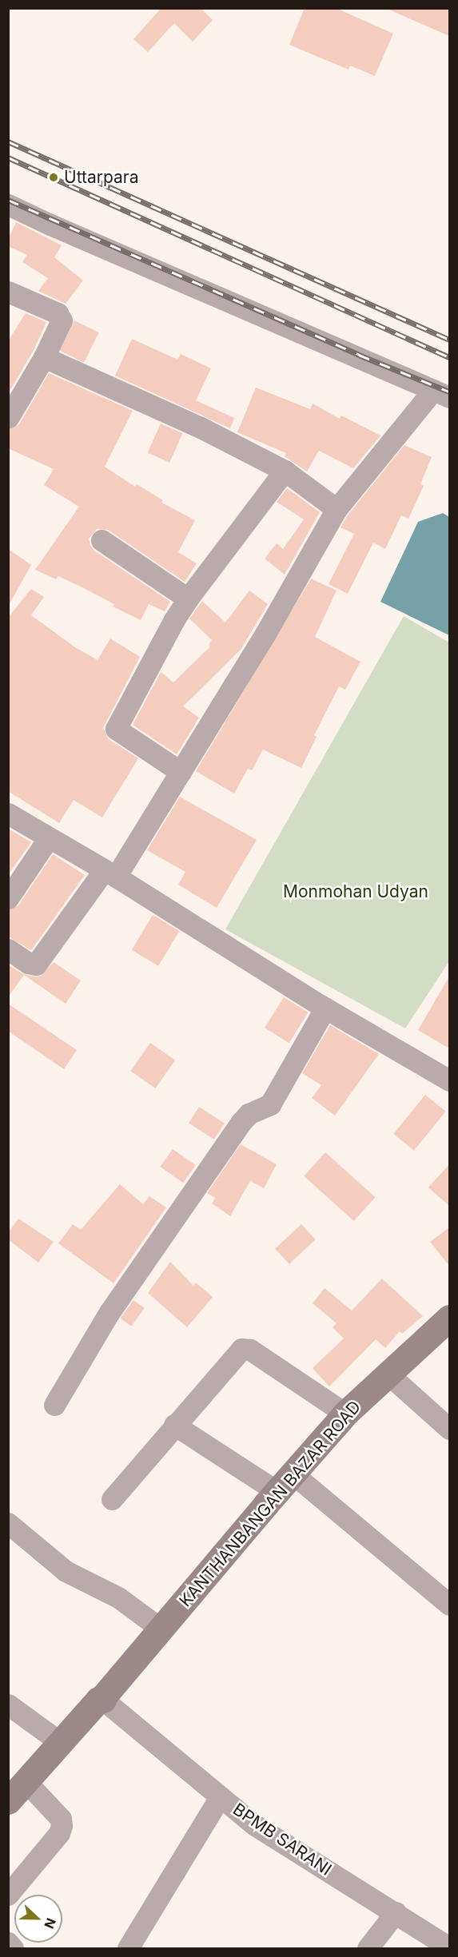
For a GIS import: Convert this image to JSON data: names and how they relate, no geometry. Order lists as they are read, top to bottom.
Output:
{
  "streets": {
    "street": ["KANTHANBANGAN BAZAR ROAD", "BPMB SARANI"]
  },
  "crossings": [
    ["KANTHANBANGAN BAZAR ROAD", "BPMB SARANI"]
  ],
  "parks": ["Monmohan Udyan"],
  "places": ["Uttarpara"],
  "north": "right"
}
